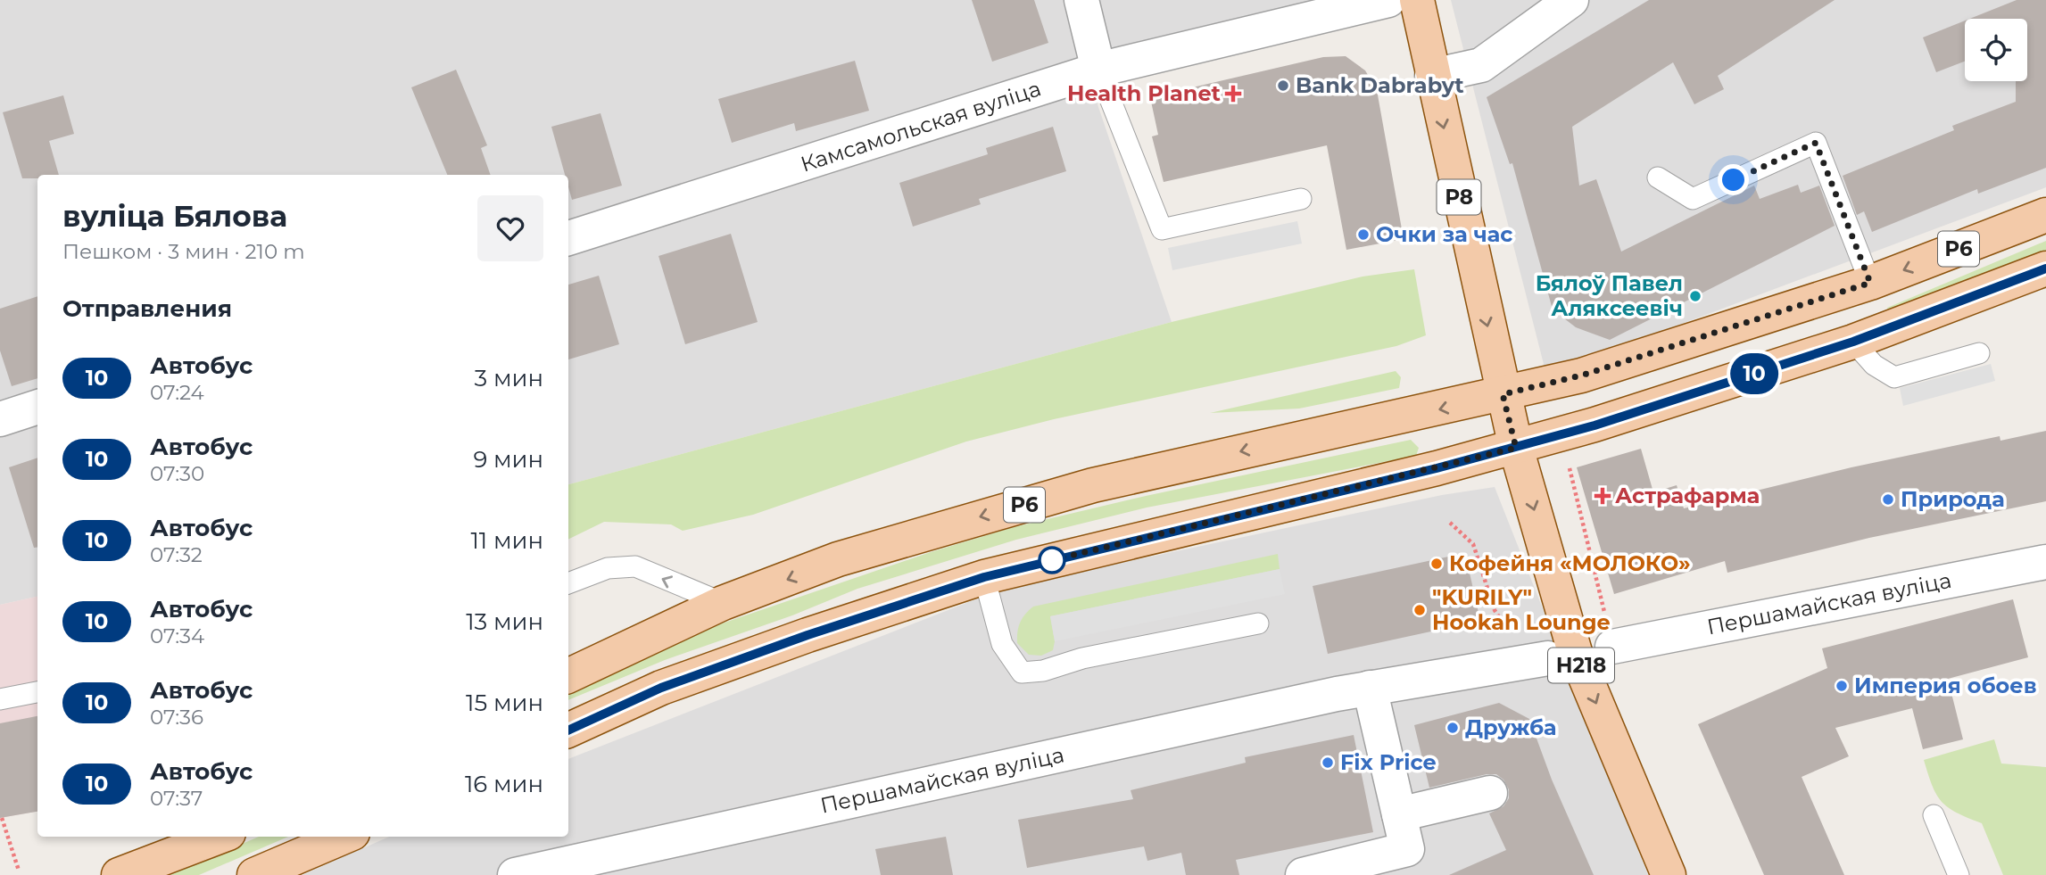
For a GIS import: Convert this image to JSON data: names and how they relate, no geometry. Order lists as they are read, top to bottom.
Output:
{
  "streets": {
    "main road": ["Р8", "Р6", "Н218"],
    "street": ["Камсамольская вуліца", "Першамайская вуліца"]
  },
  "crossings": [
    ["Р8", "Р6"],
    ["Р8", "Н218"],
    ["Р6", "Н218"]
  ],
  "places": {
    "other": [
      "Bank Dabrabyt",
      "Очки за час",
      "Бялоў Павел Аляксеевіч",
      "Природа",
      "Кофейня «МОЛОКО»",
      "\"KURILY\" Hookah Lounge",
      "Империя обоев",
      "Дружба",
      "Fix Price"
    ],
    "health": ["Health Planet", "Астрафарма"]
  },
  "lines": ["bus line 10"],
  "page": {
    "on_map": "10",
    "heading": [
      ["вуліца Бялова", "Пешком · 3 мин · 210 m"],
      "Отправления"
    ],
    "list": [
      {
        "mark": "10",
        "name": "Автобус",
        "note": "07:24",
        "value": "3 мин"
      },
      {
        "mark": "10",
        "name": "Автобус",
        "note": "07:30",
        "value": "9 мин"
      },
      {
        "mark": "10",
        "name": "Автобус",
        "note": "07:32",
        "value": "11 мин"
      },
      {
        "mark": "10",
        "name": "Автобус",
        "note": "07:34",
        "value": "13 мин"
      },
      {
        "mark": "10",
        "name": "Автобус",
        "note": "07:36",
        "value": "15 мин"
      },
      {
        "mark": "10",
        "name": "Автобус",
        "note": "07:37",
        "value": "16 мин"
      }
    ]
  }
}
